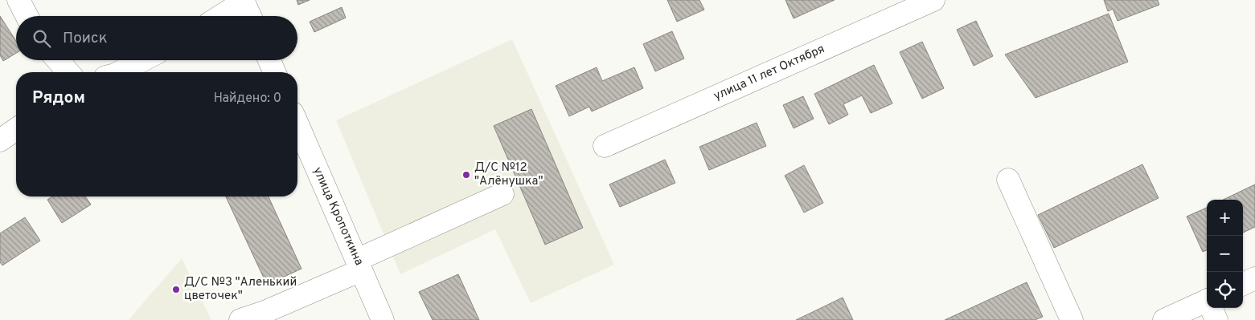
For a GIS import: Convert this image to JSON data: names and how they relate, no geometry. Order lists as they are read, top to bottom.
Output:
{
  "streets": {
    "street": ["улица 11 лет Октября", "улица Кропоткина"]
  },
  "places": ["Д/С №12 \"Алёнушка\"", "Д/С №3 \"Аленький цветочек\""],
  "page": {
    "search": "Поиск",
    "heading": ["Рядом", "Найдено: 0"],
    "map_buttons": ["+", "−"]
  }
}
